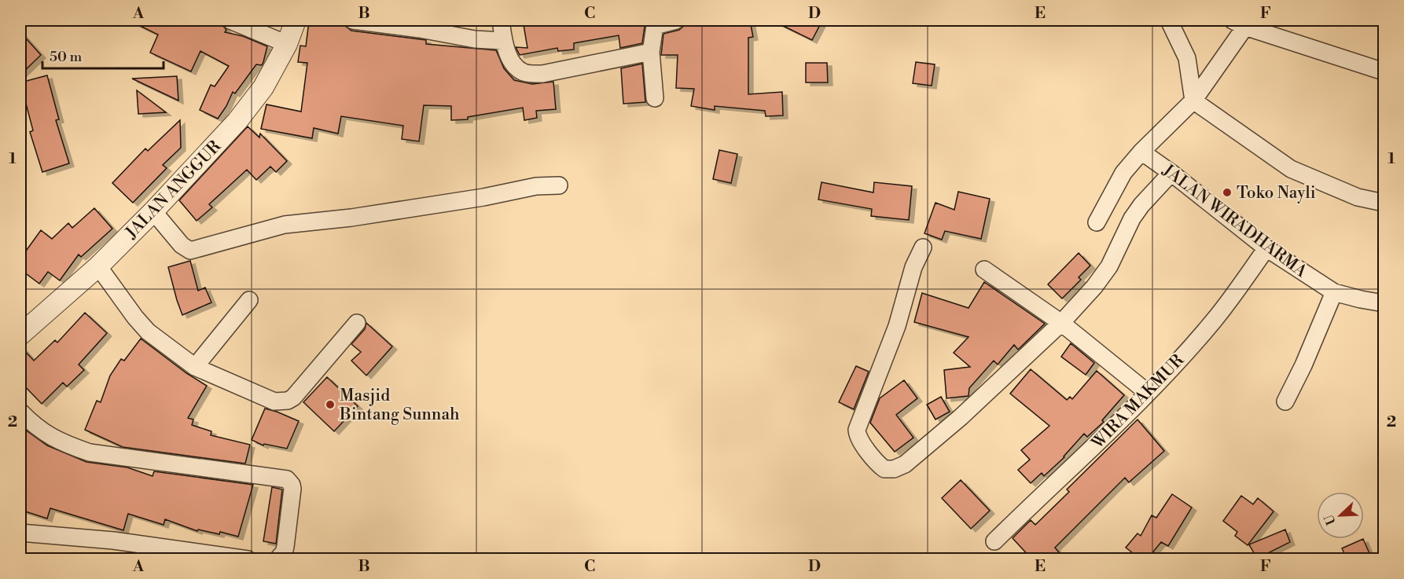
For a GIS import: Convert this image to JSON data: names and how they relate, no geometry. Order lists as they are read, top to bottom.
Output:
{
  "streets": {
    "street": ["JALAN ANGGUR", "JALAN WIRADHARMA", "WIRA MAKMUR"]
  },
  "crossings": [
    ["JALAN WIRADHARMA", "WIRA MAKMUR"]
  ],
  "places": ["Toko Nayli", "Masjid Bintang Sunnah"],
  "scale_bar": "50 m",
  "north": "bottom left",
  "grid": {
    "columns": [
      "A",
      "B",
      "C",
      "D",
      "E",
      "F"
    ],
    "rows": ["1", "2"]
  }
}
